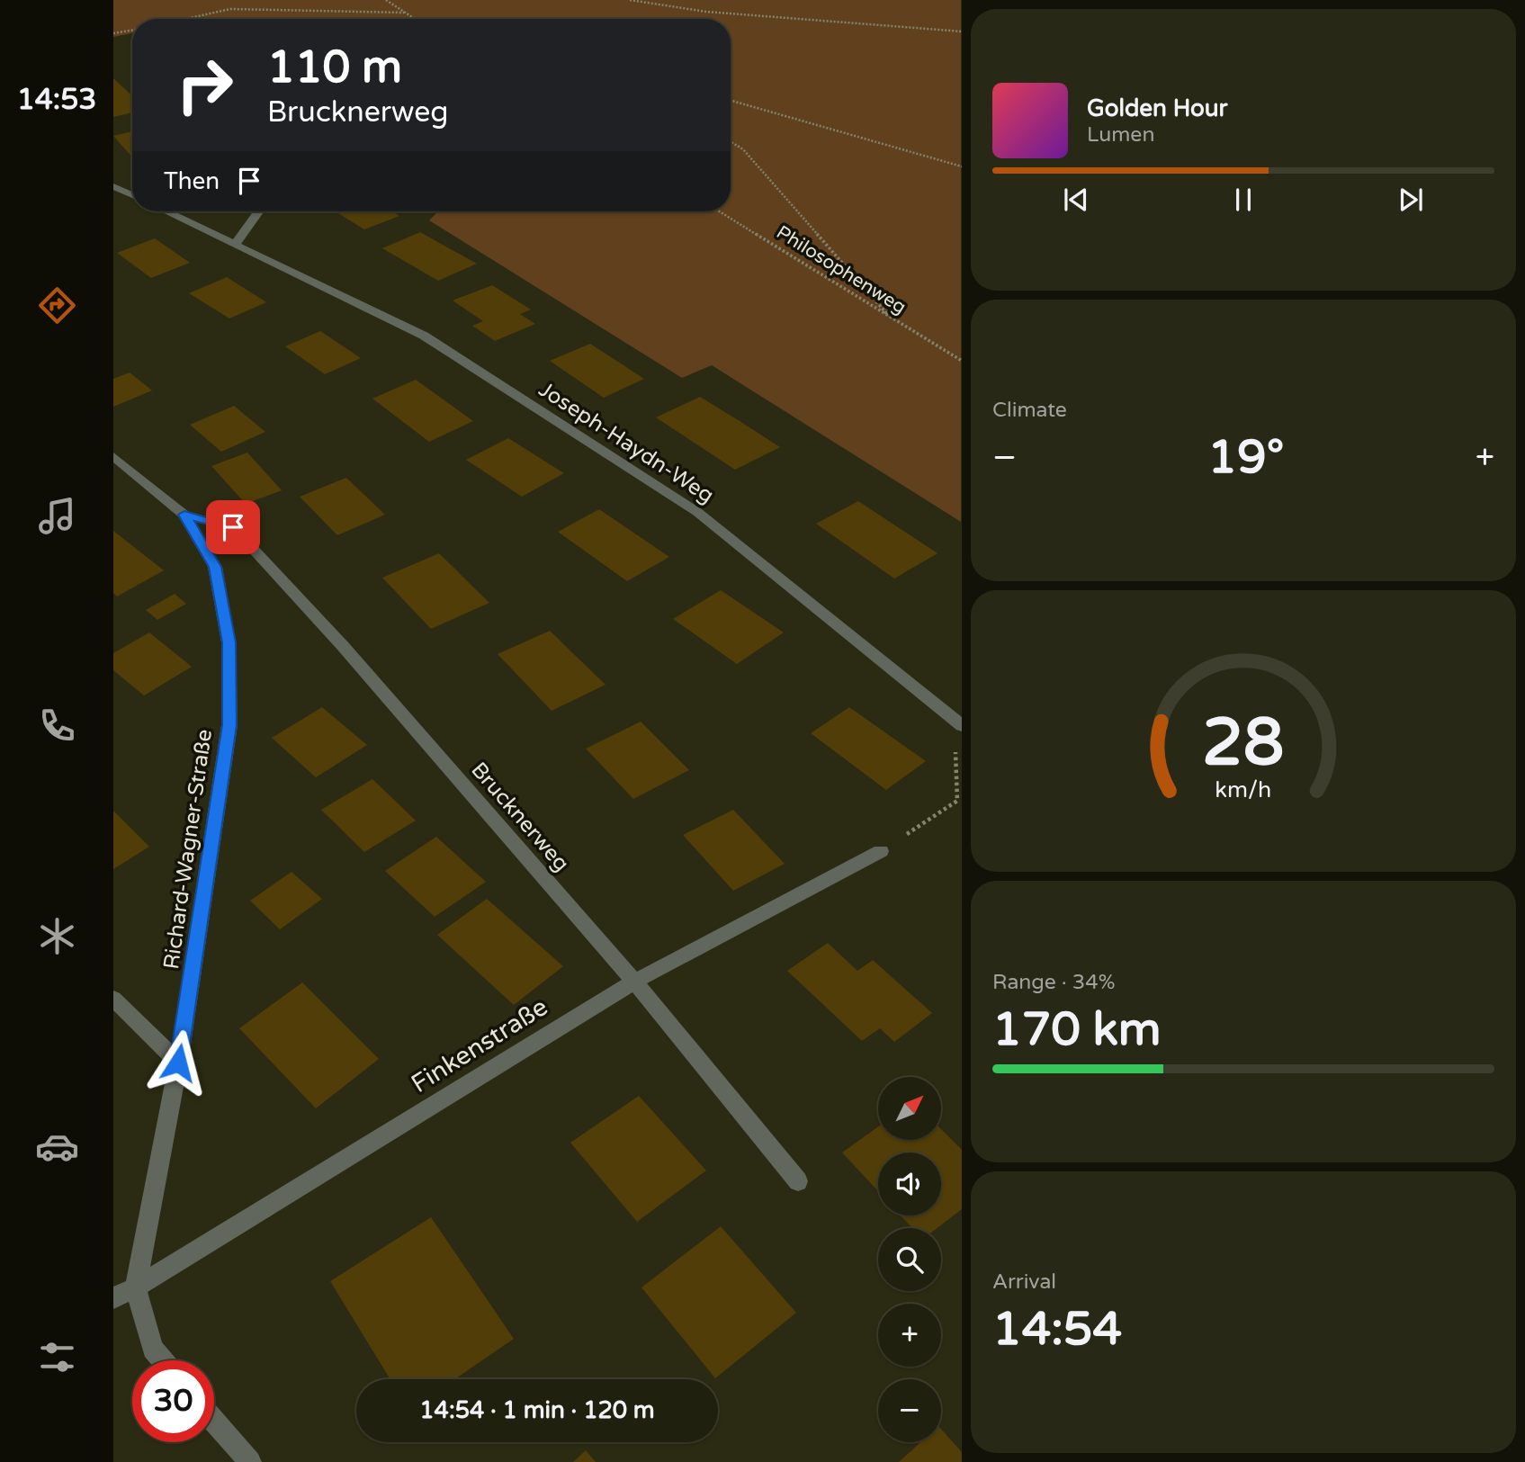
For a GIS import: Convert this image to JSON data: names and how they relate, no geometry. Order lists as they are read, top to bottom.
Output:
{
  "streets": {
    "street": [
      "Joseph-Haydn-Weg",
      "Brucknerweg",
      "Richard-Wagner-Straße",
      "Finkenstraße"
    ],
    "path": ["Philosophenweg"]
  },
  "crossings": [
    ["Brucknerweg", "Richard-Wagner-Straße"],
    ["Brucknerweg", "Finkenstraße"],
    ["Richard-Wagner-Straße", "Finkenstraße"]
  ],
  "north": "top right",
  "page": {
    "tabs": "14:53",
    "turn": ["110 m", "Brucknerweg"],
    "song": ["Golden Hour", "Lumen"],
    "then": "Then",
    "tile": [
      "Climate",
      ["Range · 34%", "170 km"],
      ["Arrival", "14:54"]
    ],
    "heat": ["−", "19°", "+"],
    "map_buttons": ["+", "−"],
    "limit": "30",
    "trip": "14:54 · 1 min · 120 m",
    "gauge": ["28", "km/h"]
  }
}
